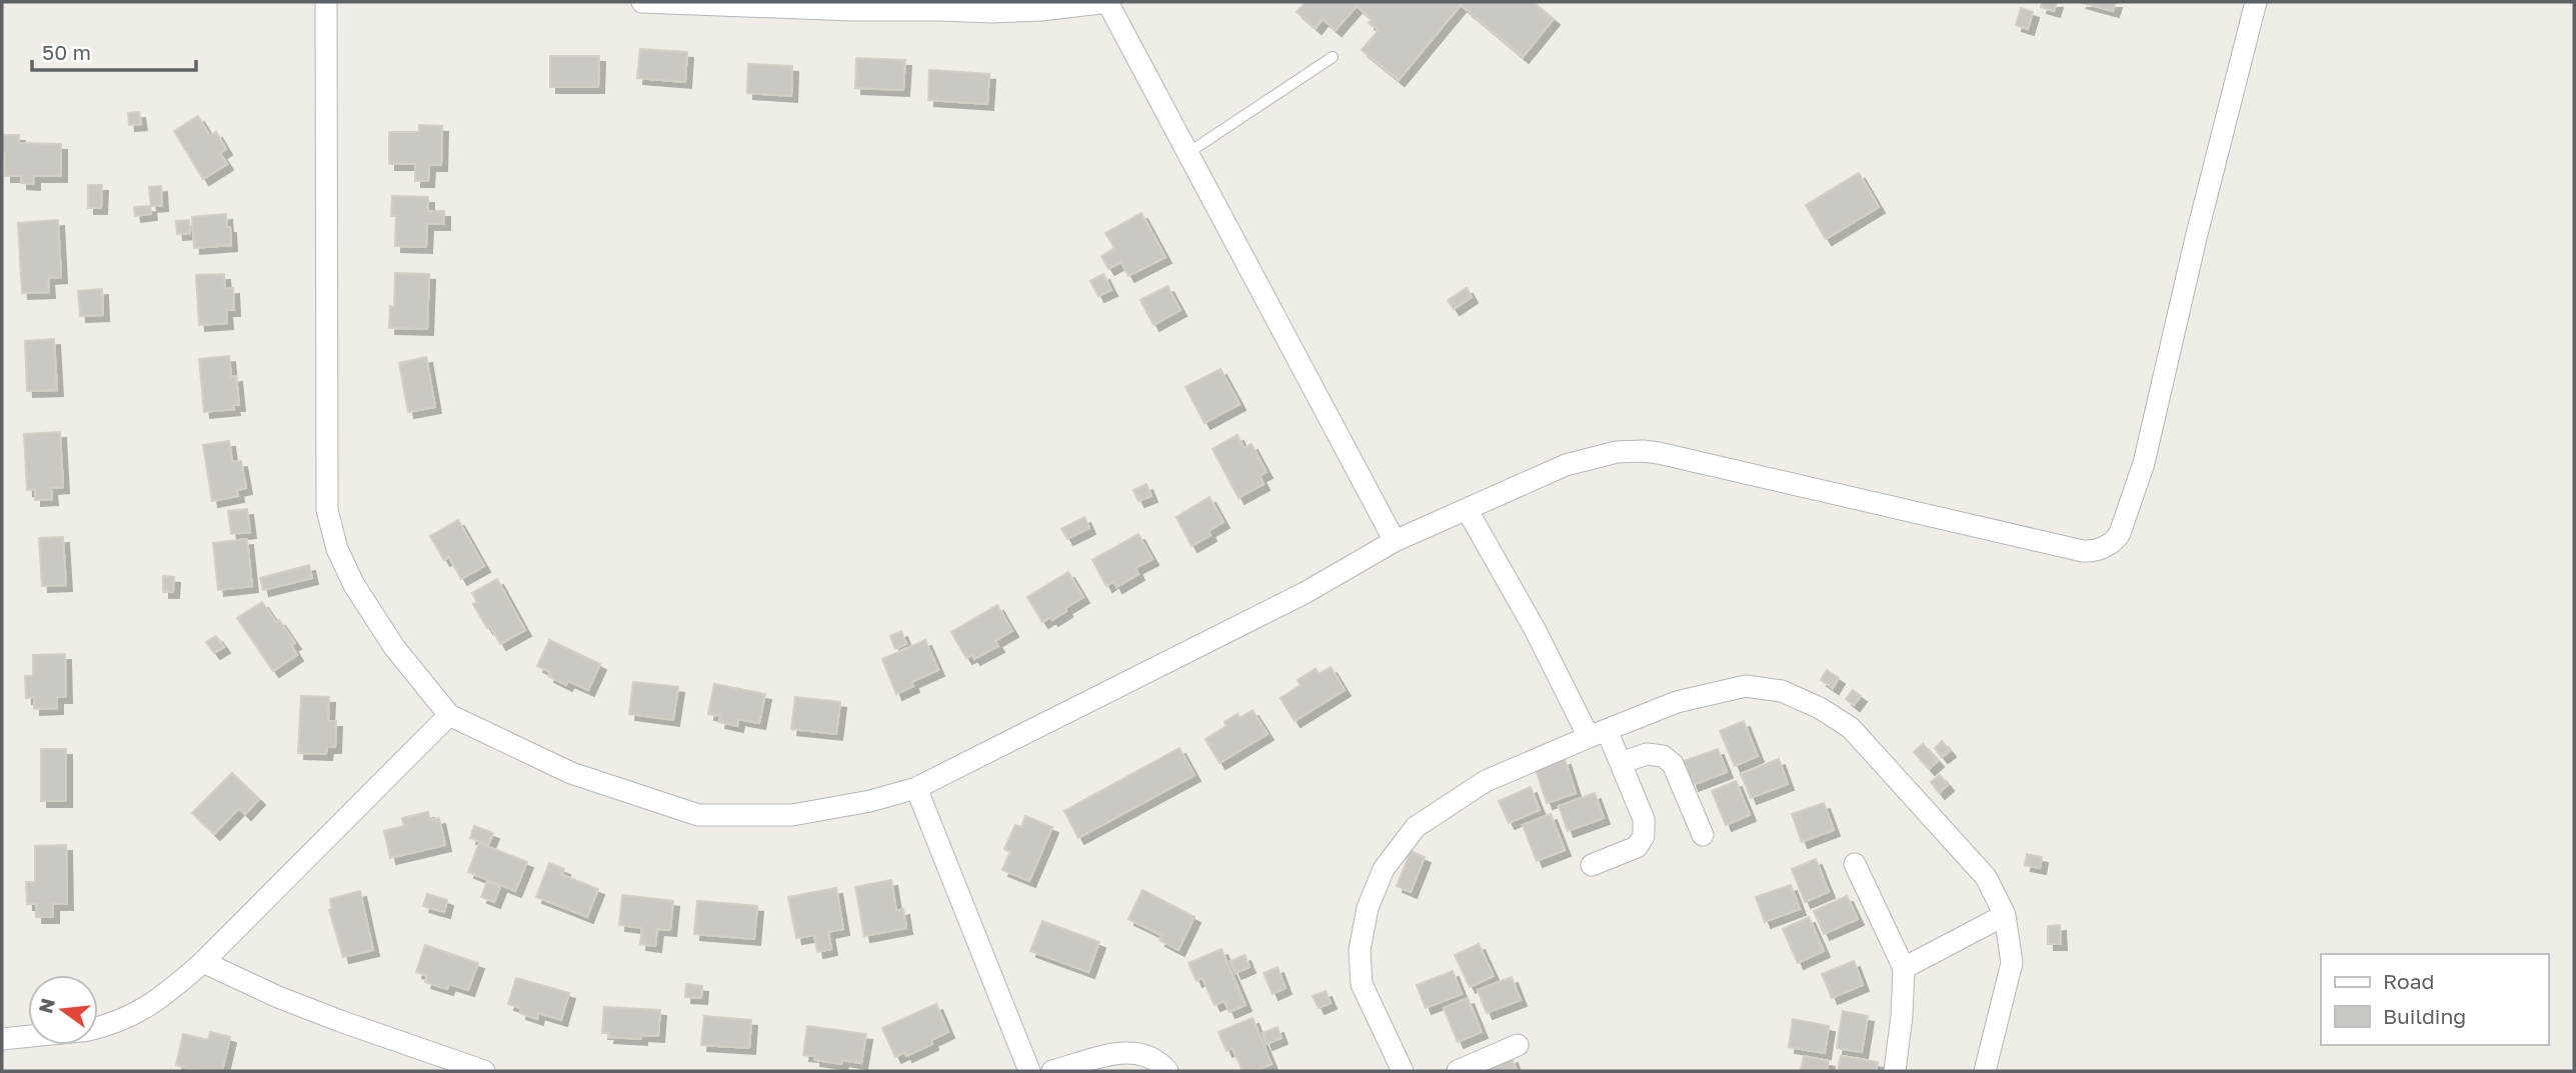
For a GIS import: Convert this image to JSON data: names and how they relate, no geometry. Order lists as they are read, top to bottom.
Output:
{
  "legend": ["Road", "Building"],
  "scale_bar": "50 m",
  "north": "left"
}
